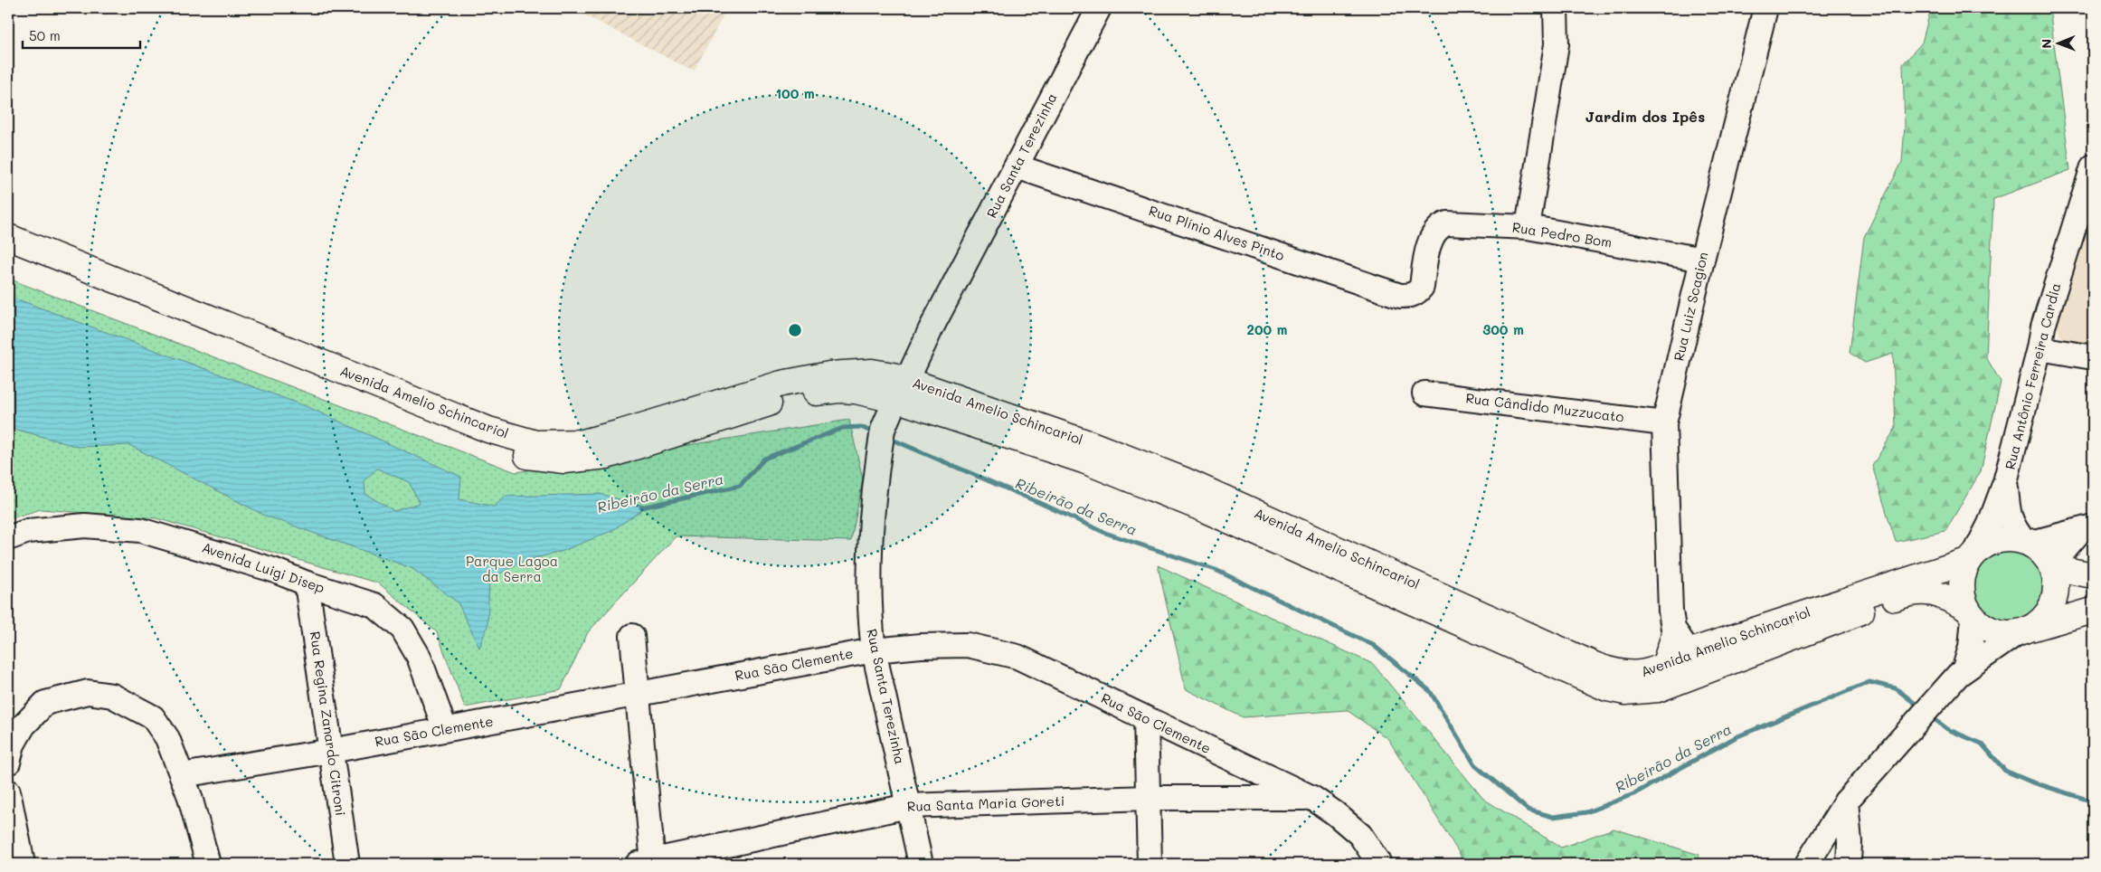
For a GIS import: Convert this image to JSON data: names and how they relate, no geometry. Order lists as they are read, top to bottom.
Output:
{
  "streets": {
    "main road": ["Avenida Amelio Schincariol"],
    "street": [
      "Rua Santa Terezinha",
      "Rua Plínio Alves Pinto",
      "Rua Pedro Bom",
      "Rua Luiz Scagion",
      "Rua Antônio Ferreira Cardia",
      "Rua Cândido Muzzucato",
      "Avenida Luigi Disep",
      "Rua São Clemente",
      "Rua Regina Zanardo Citroni",
      "Rua Santa Maria Goreti"
    ]
  },
  "crossings": [
    ["Rua Santa Terezinha", "Rua Plínio Alves Pinto"],
    ["Rua Santa Terezinha", "Avenida Amelio Schincariol"],
    ["Rua Santa Terezinha", "Rua São Clemente"],
    ["Rua Santa Terezinha", "Rua Santa Maria Goreti"],
    ["Rua Plínio Alves Pinto", "Rua Pedro Bom"],
    ["Rua Pedro Bom", "Rua Luiz Scagion"],
    ["Rua Luiz Scagion", "Rua Cândido Muzzucato"],
    ["Rua Antônio Ferreira Cardia", "Avenida Amelio Schincariol"],
    ["Avenida Luigi Disep", "Rua São Clemente"],
    ["Avenida Luigi Disep", "Rua Regina Zanardo Citroni"],
    ["Rua São Clemente", "Rua Regina Zanardo Citroni"],
    ["Rua São Clemente", "Rua Santa Maria Goreti"]
  ],
  "districts": ["Jardim dos Ipês"],
  "water": ["Ribeirão da Serra"],
  "parks": ["Parque Lagoa da Serra"],
  "scale_bar": "50 m",
  "north": "left",
  "rings": ["100 m", "200 m", "300 m"]
}
